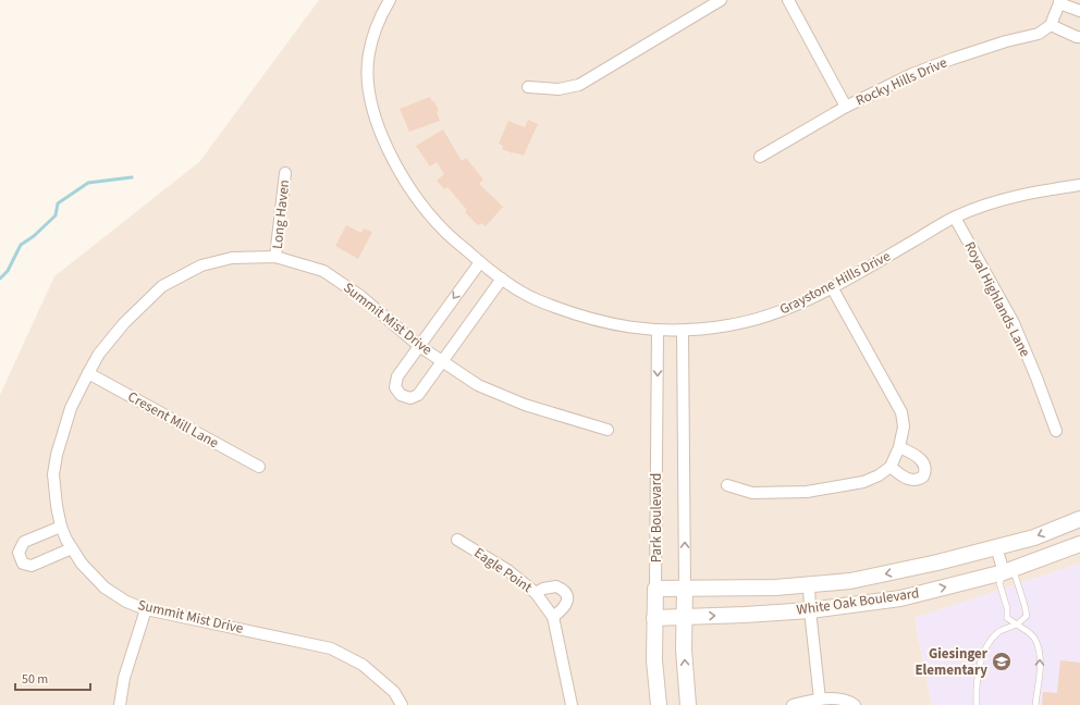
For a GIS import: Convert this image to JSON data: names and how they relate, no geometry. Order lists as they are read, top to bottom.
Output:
{
  "streets": {
    "street": [
      "Rocky Hills Drive",
      "Long Haven",
      "Graystone Hills Drive",
      "Royal Highlands Lane",
      "Summit Mist Drive",
      "Cresent Mill Lane",
      "Park Boulevard",
      "Eagle Point",
      "White Oak Boulevard"
    ]
  },
  "crossings": [
    ["Long Haven", "Summit Mist Drive"],
    ["Graystone Hills Drive", "Royal Highlands Lane"],
    ["Graystone Hills Drive", "Park Boulevard"],
    ["Summit Mist Drive", "Cresent Mill Lane"],
    ["Park Boulevard", "White Oak Boulevard"]
  ],
  "places": {
    "school or university": ["Giesinger Elementary"]
  },
  "scale_bar": "50 m"
}
